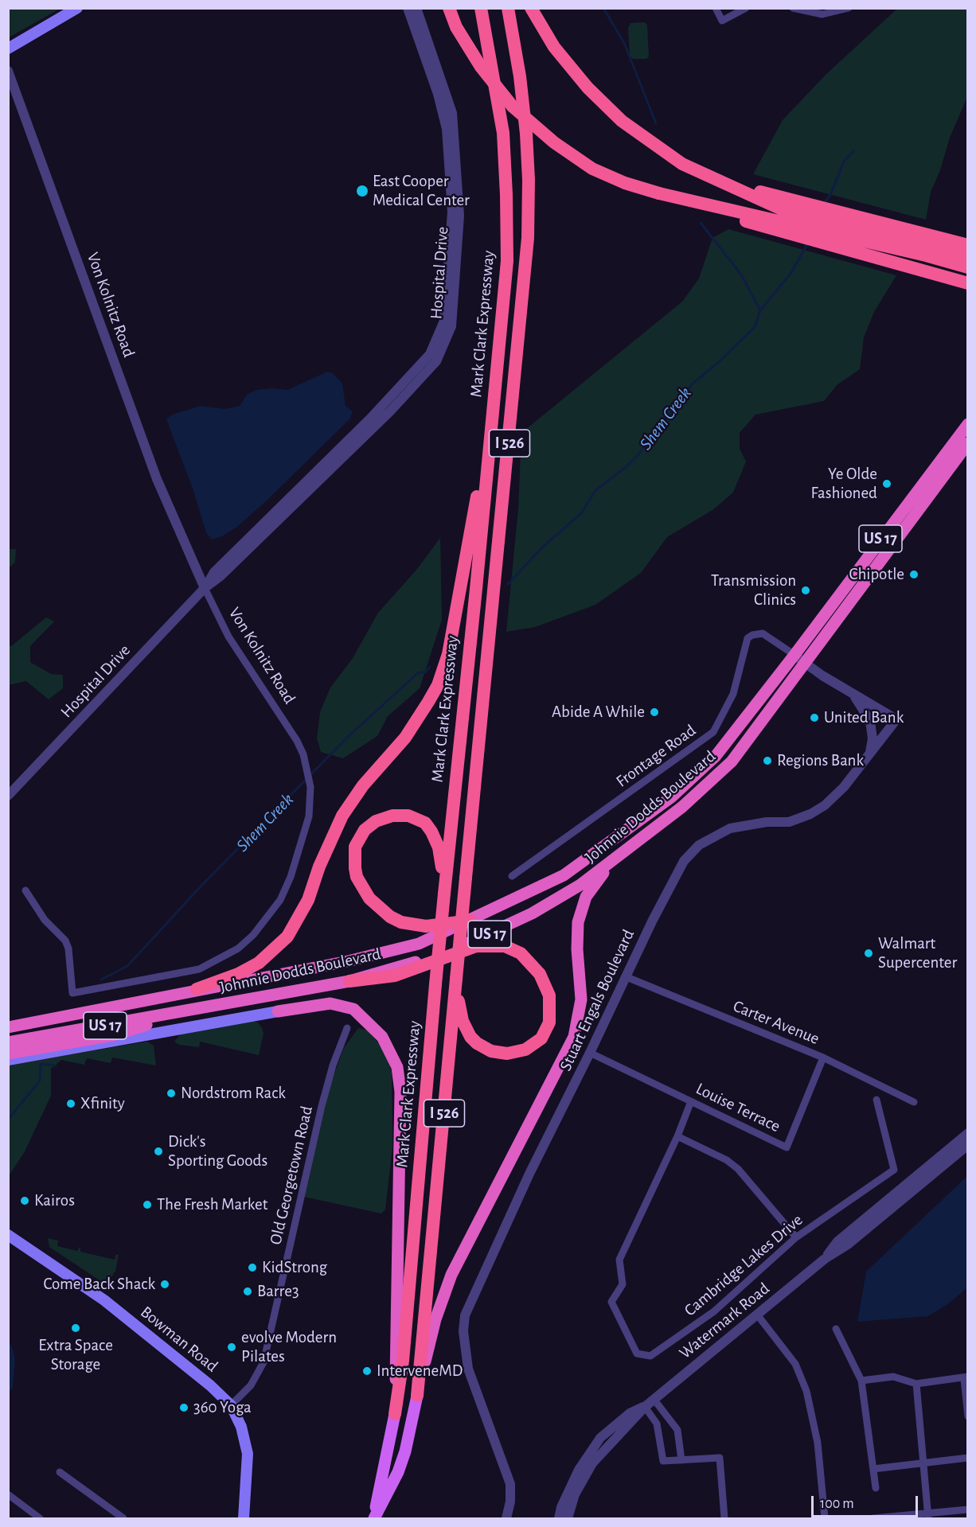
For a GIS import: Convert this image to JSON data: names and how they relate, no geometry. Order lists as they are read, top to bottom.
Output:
{
  "streets": {
    "highway": [
      "Mark Clark Expressway",
      "I 526",
      "US 17",
      "Johnnie Dodds Boulevard"
    ],
    "main road": ["Bowman Road"],
    "street": [
      "Hospital Drive",
      "Von Kolnitz Road",
      "Frontage Road",
      "Stuart Engals Boulevard",
      "Carter Avenue",
      "Louise Terrace",
      "Old Georgetown Road",
      "Cambridge Lakes Drive",
      "Watermark Road"
    ]
  },
  "crossings": [
    ["Hospital Drive", "Von Kolnitz Road"],
    ["US 17", "Frontage Road"],
    ["US 17", "Johnnie Dodds Boulevard"],
    ["US 17", "Stuart Engals Boulevard"],
    ["Frontage Road", "Johnnie Dodds Boulevard"],
    ["Frontage Road", "Stuart Engals Boulevard"],
    ["Johnnie Dodds Boulevard", "Stuart Engals Boulevard"],
    ["Stuart Engals Boulevard", "Carter Avenue"],
    ["Stuart Engals Boulevard", "Louise Terrace"],
    ["Carter Avenue", "Louise Terrace"],
    ["Louise Terrace", "Cambridge Lakes Drive"],
    ["Old Georgetown Road", "Bowman Road"]
  ],
  "water": ["Shem Creek"],
  "places": [
    "East Cooper Medical Center",
    "Ye Olde Fashioned",
    "Chipotle",
    "Transmission Clinics",
    "Abide A While",
    "United Bank",
    "Regions Bank",
    "Walmart Supercenter",
    "Nordstrom Rack",
    "Xfinity",
    "Dick's Sporting Goods",
    "Kairos",
    "The Fresh Market",
    "KidStrong",
    "Come Back Shack",
    "Barre3",
    "Extra Space Storage",
    "evolve Modern Pilates",
    "InterveneMD",
    "360 Yoga"
  ],
  "scale_bar": "100 m"
}
